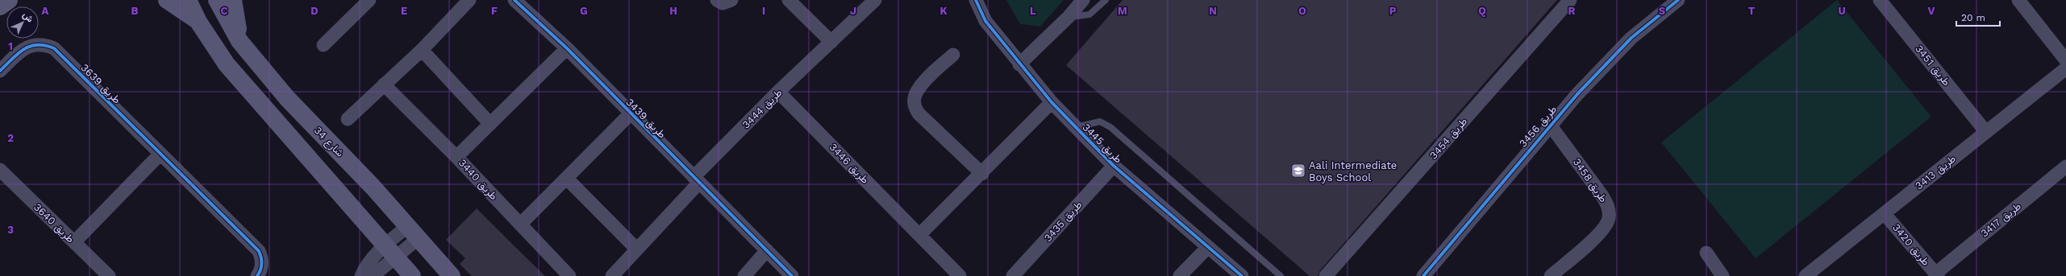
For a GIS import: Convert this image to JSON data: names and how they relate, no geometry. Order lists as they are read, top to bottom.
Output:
{
  "streets": {
    "street": [
      "طريق 3451",
      "طريق 3639",
      "طريق 3444",
      "طريق 3439",
      "طريق 3456",
      "طريق 3454",
      "شارع 34",
      "طريق 3445",
      "طريق 3446",
      "طريق 3413",
      "طريق 3440",
      "طريق 3458",
      "طريق 3417",
      "طريق 3435",
      "طريق 3640",
      "طريق 3420"
    ]
  },
  "crossings": [
    ["طريق 3451", "طريق 3413"],
    ["طريق 3444", "طريق 3439"],
    ["طريق 3444", "طريق 3446"],
    ["طريق 3439", "طريق 3440"],
    ["طريق 3456", "طريق 3458"],
    ["طريق 3445", "طريق 3435"],
    ["طريق 3413", "طريق 3420"],
    ["طريق 3417", "طريق 3420"]
  ],
  "places": {
    "school or university": ["Aali Intermediate Boys School"]
  },
  "scale_bar": "20 m",
  "north": "top right",
  "grid": {
    "columns": [
      "A",
      "B",
      "C",
      "D",
      "E",
      "F",
      "G",
      "H",
      "I",
      "J",
      "K",
      "L",
      "M",
      "N",
      "O",
      "P",
      "Q",
      "R",
      "S",
      "T",
      "U",
      "V"
    ],
    "rows": ["1", "2", "3"]
  }
}
